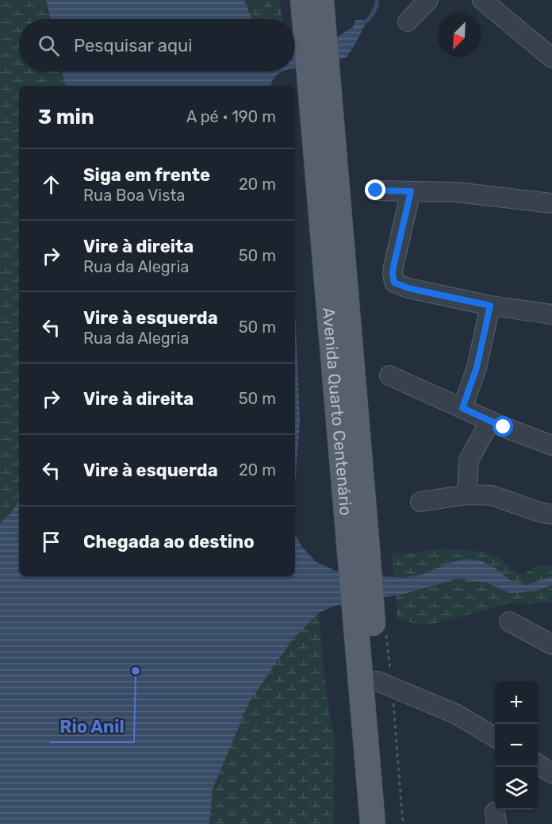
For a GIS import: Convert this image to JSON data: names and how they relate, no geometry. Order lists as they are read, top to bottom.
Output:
{
  "streets": {
    "main road": ["Avenida Quarto Centenário"]
  },
  "places": ["Rio Anil"],
  "north": "bottom left",
  "page": {
    "search": "Pesquisar aqui",
    "heading": ["3 min", "A pé · 190 m"],
    "list": [
      ["Siga em frente", "Rua Boa Vista", "20 m"],
      ["Vire à direita", "Rua da Alegria", "50 m"],
      ["Vire à esquerda", "Rua da Alegria", "50 m"],
      ["Vire à direita", "50 m"],
      ["Vire à esquerda", "20 m"],
      "Chegada ao destino"
    ],
    "map_buttons": ["+", "−"]
  }
}
